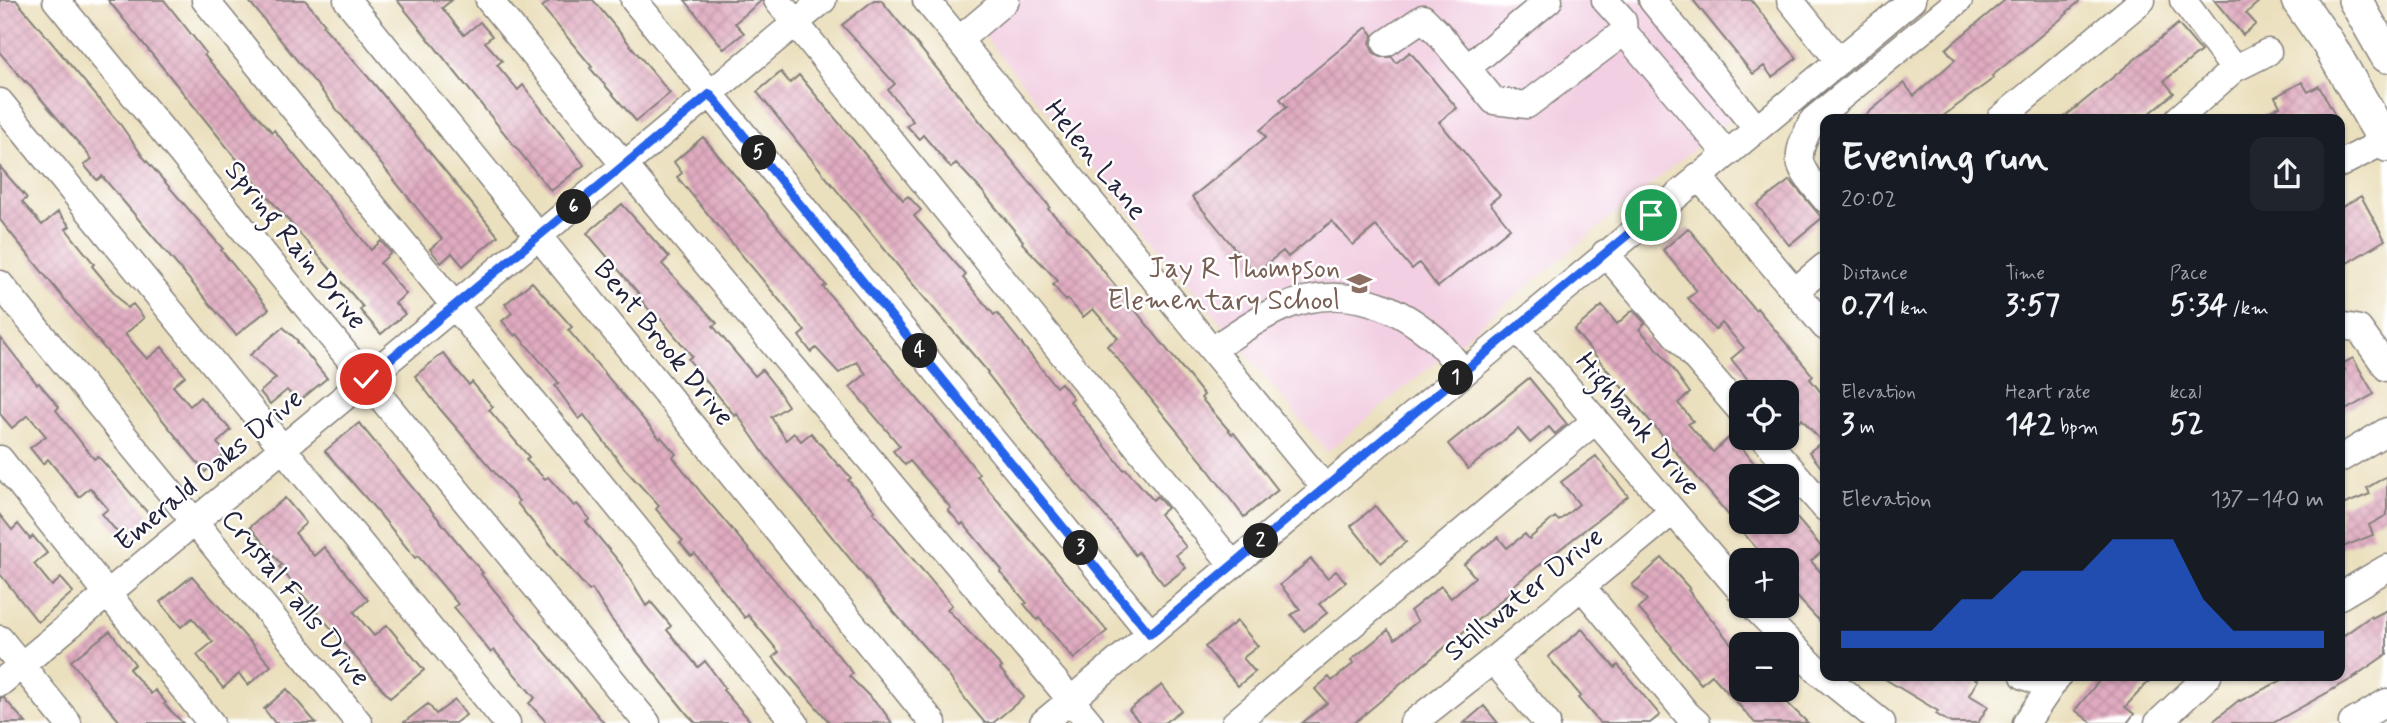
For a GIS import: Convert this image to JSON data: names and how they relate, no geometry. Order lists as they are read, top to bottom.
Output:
{
  "streets": {
    "street": [
      "Helen Lane",
      "Spring Rain Drive",
      "Bent Brook Drive",
      "Highbank Drive",
      "Emerald Oaks Drive",
      "Stillwater Drive",
      "Crystal Falls Drive"
    ]
  },
  "crossings": [
    ["Spring Rain Drive", "Emerald Oaks Drive"],
    ["Bent Brook Drive", "Emerald Oaks Drive"],
    ["Highbank Drive", "Stillwater Drive"],
    ["Emerald Oaks Drive", "Crystal Falls Drive"]
  ],
  "places": {
    "school or university": ["Jay R Thompson Elementary School"]
  },
  "page": {
    "heading": ["Evening run", "20:02"],
    "pins": [
      "5",
      "6",
      "4",
      "1",
      "2",
      "3"
    ],
    "stats": [
      ["Distance", "0.71 km"],
      ["Time", "3:57"],
      ["Pace", "5:34 /km"],
      ["Elevation", "3 m"],
      ["Heart rate", "142 bpm"],
      ["kcal", "52"]
    ],
    "map_buttons": ["+", "−"],
    "chart": ["Elevation", "137–140 m"]
  }
}
